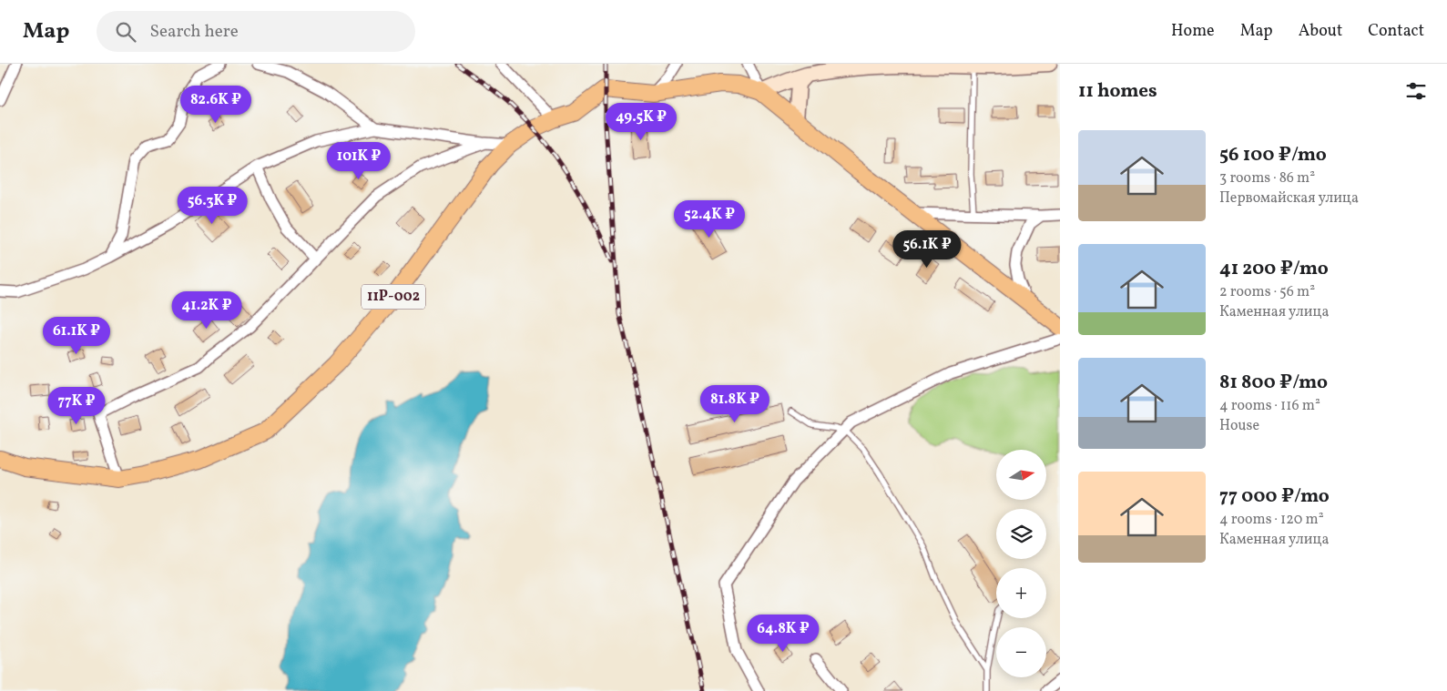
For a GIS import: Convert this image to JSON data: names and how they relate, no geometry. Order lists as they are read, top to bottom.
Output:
{
  "streets": {
    "main road": ["11Р-002"]
  },
  "north": "right",
  "page": {
    "header": "Map",
    "search": "Search here",
    "nav": [
      "Home",
      "Map",
      "About",
      "Contact"
    ],
    "heading": "11 homes",
    "price": [
      "82.6K ₽",
      "49.5K ₽",
      "101K ₽",
      "56.3K ₽",
      "52.4K ₽",
      "56.1K ₽",
      "41.2K ₽",
      "61.1K ₽",
      "81.8K ₽",
      "77K ₽",
      "64.8K ₽"
    ],
    "list": [
      {
        "name": "56 100 ₽/mo",
        "note": "3 rooms · 86 m² · Первомайская улица"
      },
      {
        "name": "41 200 ₽/mo",
        "note": "2 rooms · 56 m² · Каменная улица"
      },
      {
        "name": "81 800 ₽/mo",
        "note": "4 rooms · 116 m² · House"
      },
      {
        "name": "77 000 ₽/mo",
        "note": "4 rooms · 120 m² · Каменная улица"
      }
    ],
    "map_buttons": ["+", "−"]
  }
}
